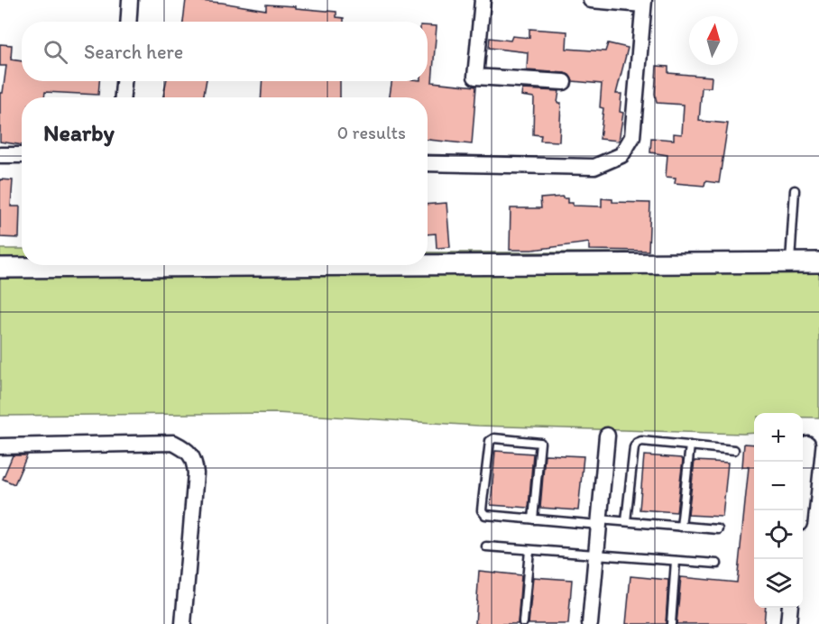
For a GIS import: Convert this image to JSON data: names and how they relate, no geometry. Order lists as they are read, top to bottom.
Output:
{
  "north": "top",
  "page": {
    "search": "Search here",
    "heading": ["Nearby", "0 results"],
    "map_buttons": ["+", "−"]
  }
}
